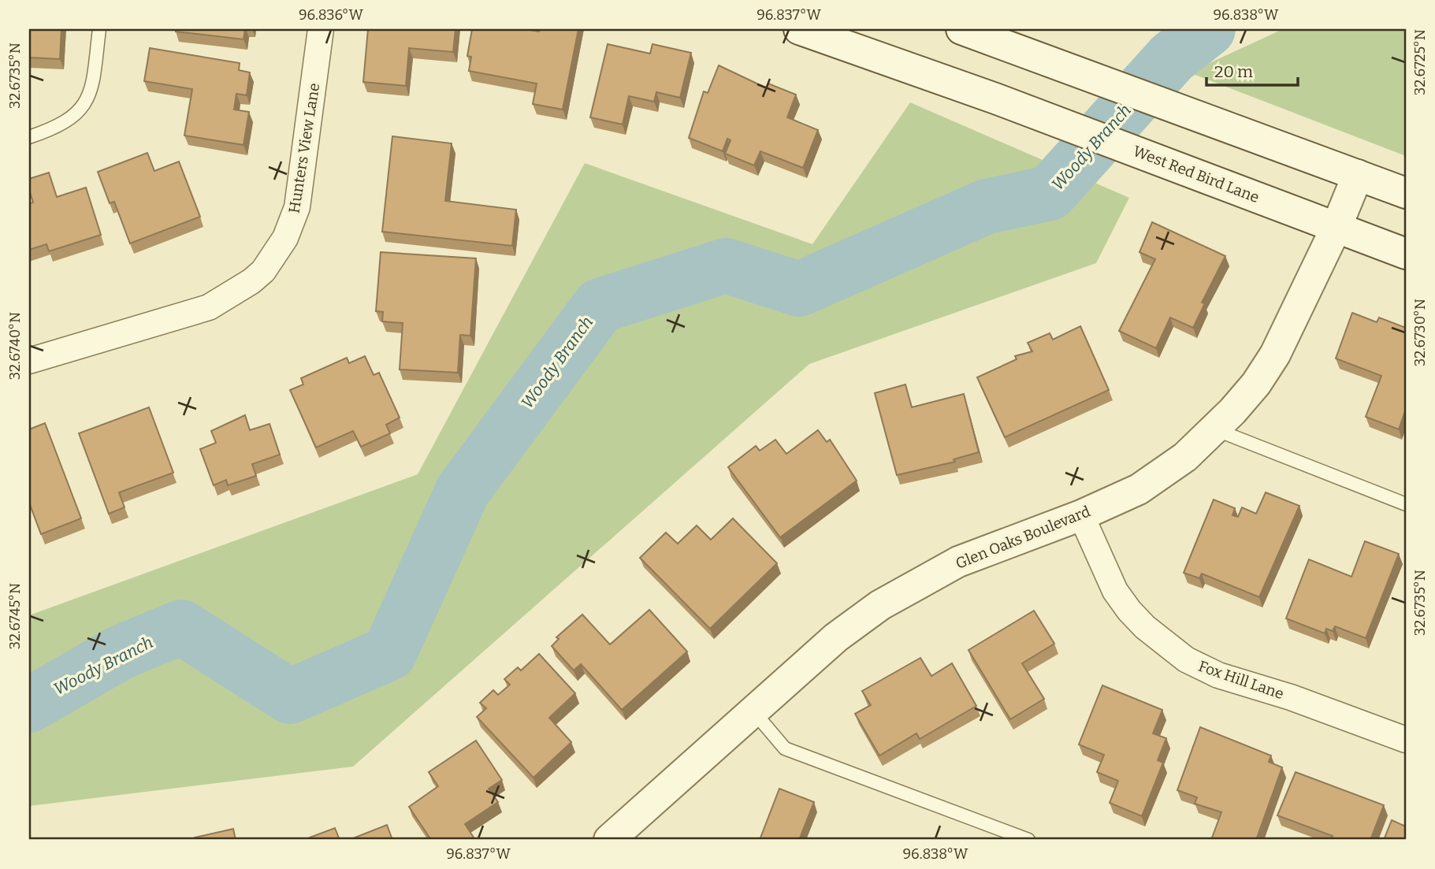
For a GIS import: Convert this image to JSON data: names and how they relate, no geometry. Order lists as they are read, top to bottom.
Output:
{
  "streets": {
    "main road": ["West Red Bird Lane", "Glen Oaks Boulevard"],
    "street": ["Hunters View Lane", "Fox Hill Lane"]
  },
  "crossings": [
    ["West Red Bird Lane", "Glen Oaks Boulevard"],
    ["Glen Oaks Boulevard", "Fox Hill Lane"]
  ],
  "water": ["Woody Branch"],
  "scale_bar": "20 m",
  "coordinates": [
    "96.836°W",
    "96.837°W",
    "96.838°W",
    "32.6725°N",
    "32.6735°N",
    "32.6730°N",
    "32.6740°N",
    "32.6745°N"
  ]
}
